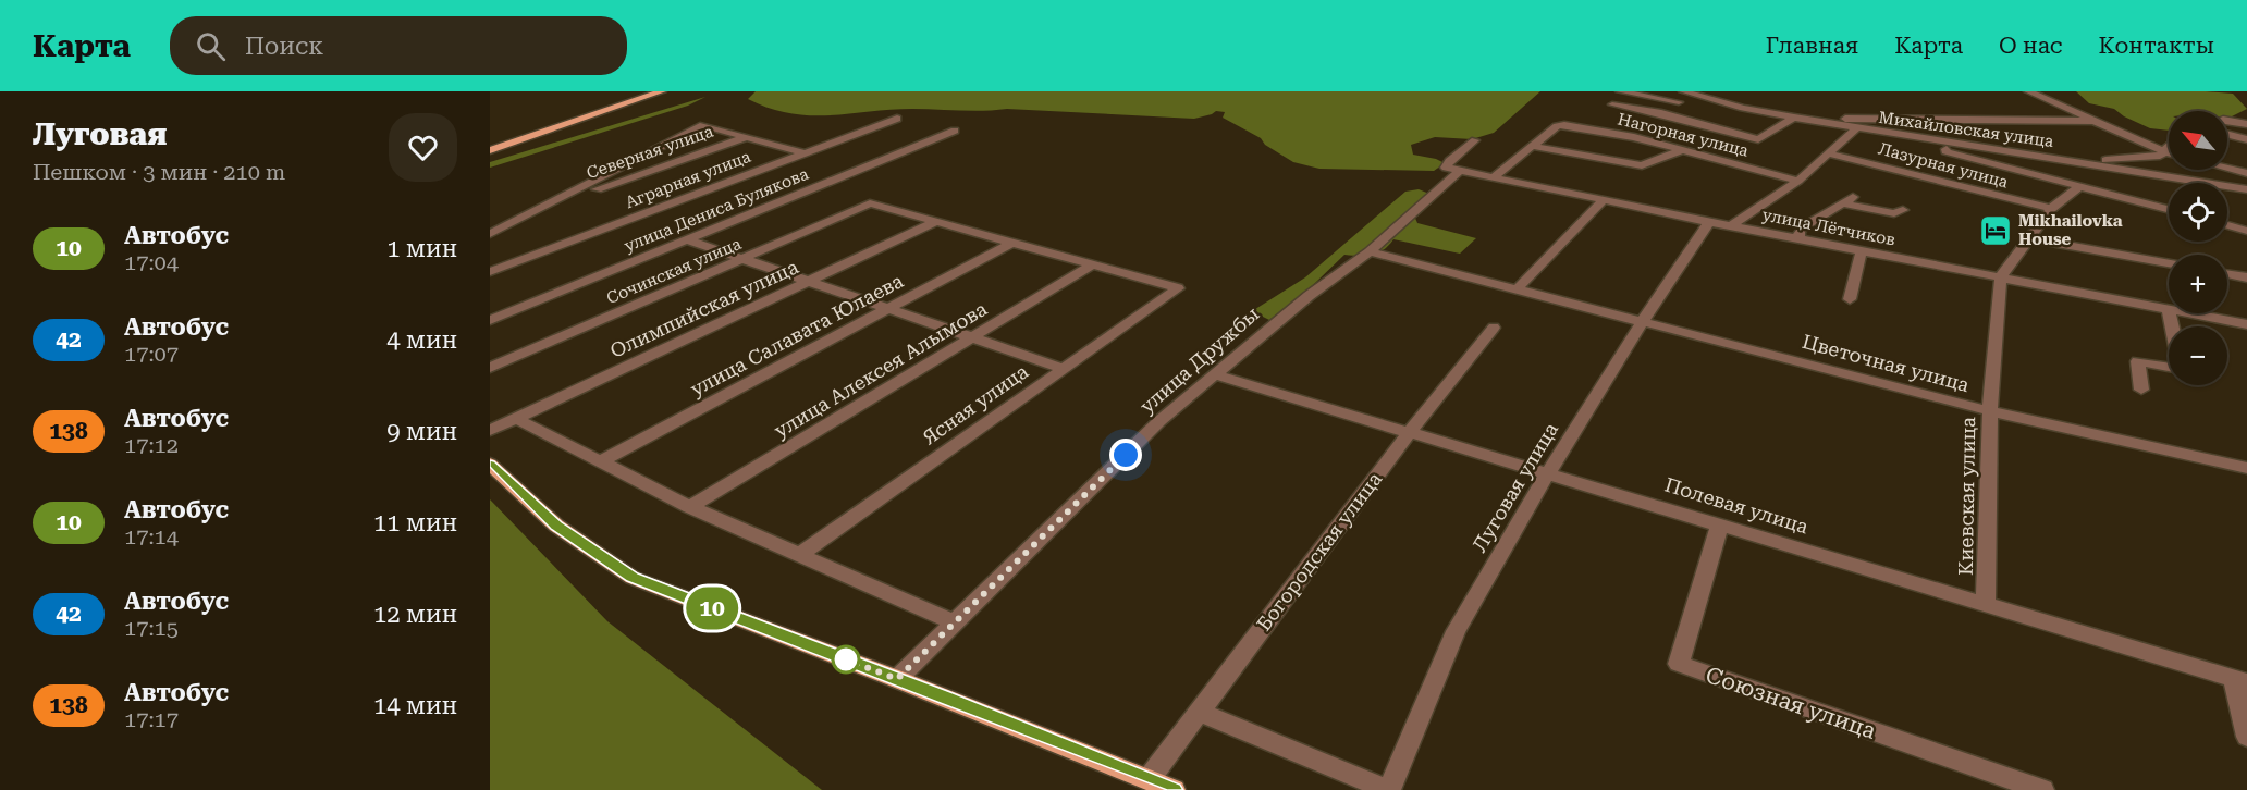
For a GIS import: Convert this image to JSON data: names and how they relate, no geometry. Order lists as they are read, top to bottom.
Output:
{
  "streets": {
    "street": [
      "Михайловская улица",
      "Нагорная улица",
      "Северная улица",
      "Лазурная улица",
      "Аграрная улица",
      "улица Дениса Булякова",
      "улица Лётчиков",
      "Сочинская улица",
      "Олимпийская улица",
      "улица Салавата Юлаева",
      "улица Дружбы",
      "Цветочная улица",
      "улица Алексея Алымова",
      "Ясная улица",
      "Луговая улица",
      "Киевская улица",
      "Полевая улица",
      "Богородская улица",
      "Союзная улица"
    ]
  },
  "crossings": [
    ["улица Лётчиков", "улица Дружбы"],
    ["улица Лётчиков", "Луговая улица"],
    ["улица Лётчиков", "Киевская улица"],
    ["Сочинская улица", "Олимпийская улица"],
    ["улица Дружбы", "Цветочная улица"],
    ["улица Дружбы", "Полевая улица"],
    ["Цветочная улица", "Луговая улица"],
    ["Цветочная улица", "Киевская улица"],
    ["улица Алексея Алымова", "Ясная улица"],
    ["Луговая улица", "Полевая улица"],
    ["Киевская улица", "Полевая улица"],
    ["Полевая улица", "Богородская улица"],
    ["Полевая улица", "Союзная улица"]
  ],
  "places": {
    "hotel": ["Mikhailovka House"]
  },
  "lines": ["bus line 10"],
  "north": "top left",
  "page": {
    "header": "Карта",
    "search": "Поиск",
    "nav": [
      "Главная",
      "Карта",
      "О нас",
      "Контакты"
    ],
    "heading": ["Луговая", "Пешком · 3 мин · 210 m"],
    "on_map": "10",
    "map_buttons": ["+", "−"],
    "list": [
      {
        "mark": "10",
        "name": "Автобус",
        "note": "17:04",
        "value": "1 мин"
      },
      {
        "mark": "42",
        "name": "Автобус",
        "note": "17:07",
        "value": "4 мин"
      },
      {
        "mark": "138",
        "name": "Автобус",
        "note": "17:12",
        "value": "9 мин"
      },
      {
        "mark": "10",
        "name": "Автобус",
        "note": "17:14",
        "value": "11 мин"
      },
      {
        "mark": "42",
        "name": "Автобус",
        "note": "17:15",
        "value": "12 мин"
      },
      {
        "mark": "138",
        "name": "Автобус",
        "note": "17:17",
        "value": "14 мин"
      }
    ]
  }
}
